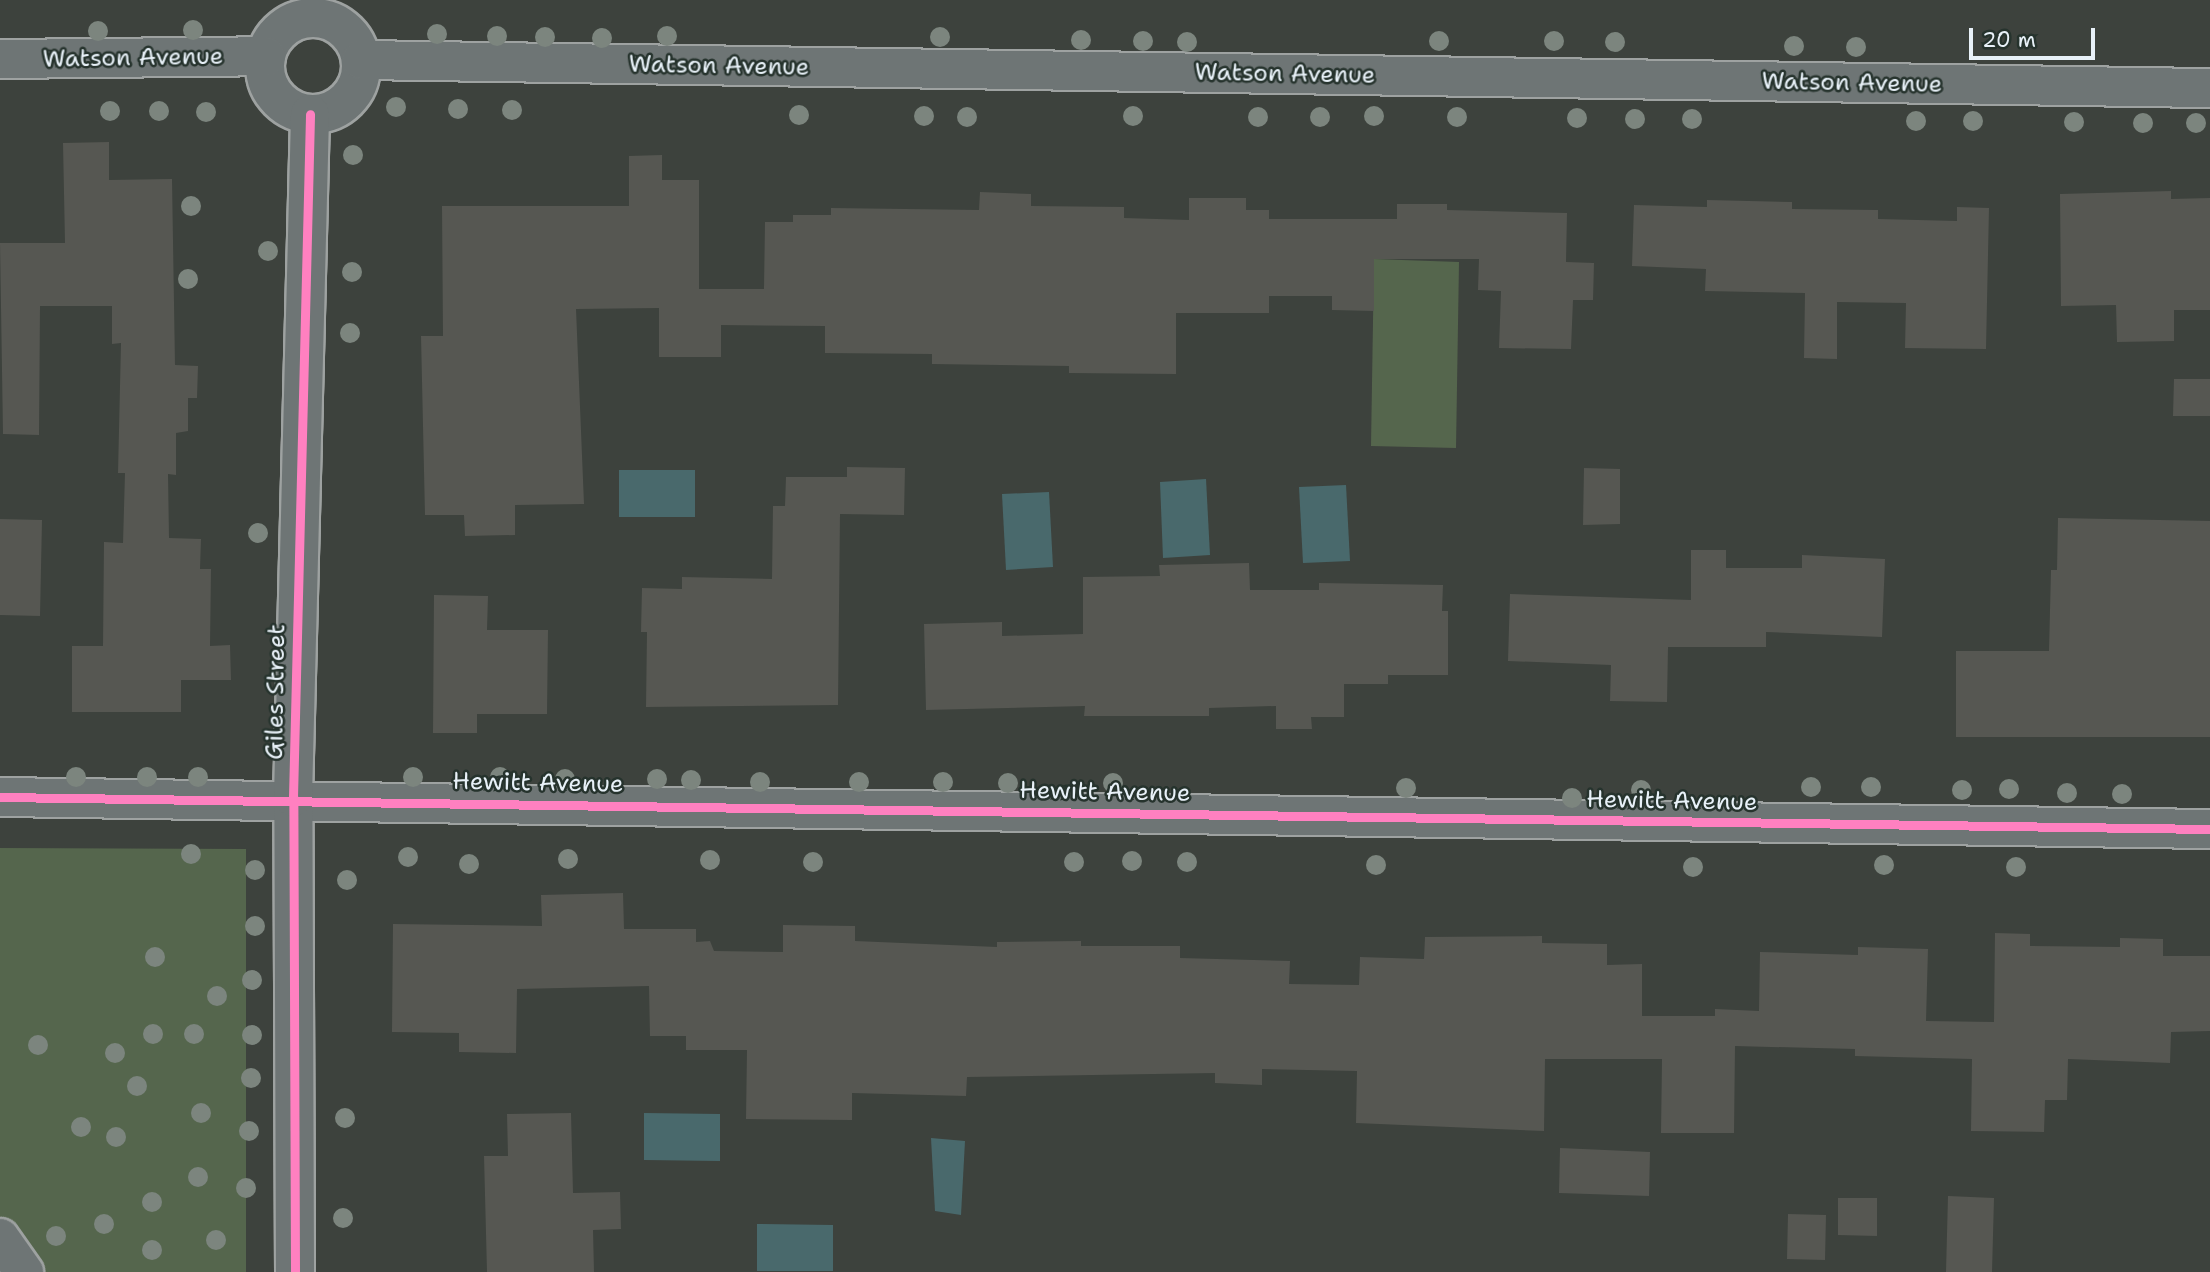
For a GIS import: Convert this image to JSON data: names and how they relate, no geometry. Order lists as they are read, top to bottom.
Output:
{
  "streets": {
    "street": ["Watson Avenue", "Giles Street", "Hewitt Avenue"]
  },
  "crossings": [
    ["Watson Avenue", "Giles Street"],
    ["Giles Street", "Hewitt Avenue"]
  ],
  "scale_bar": "20 m"
}
